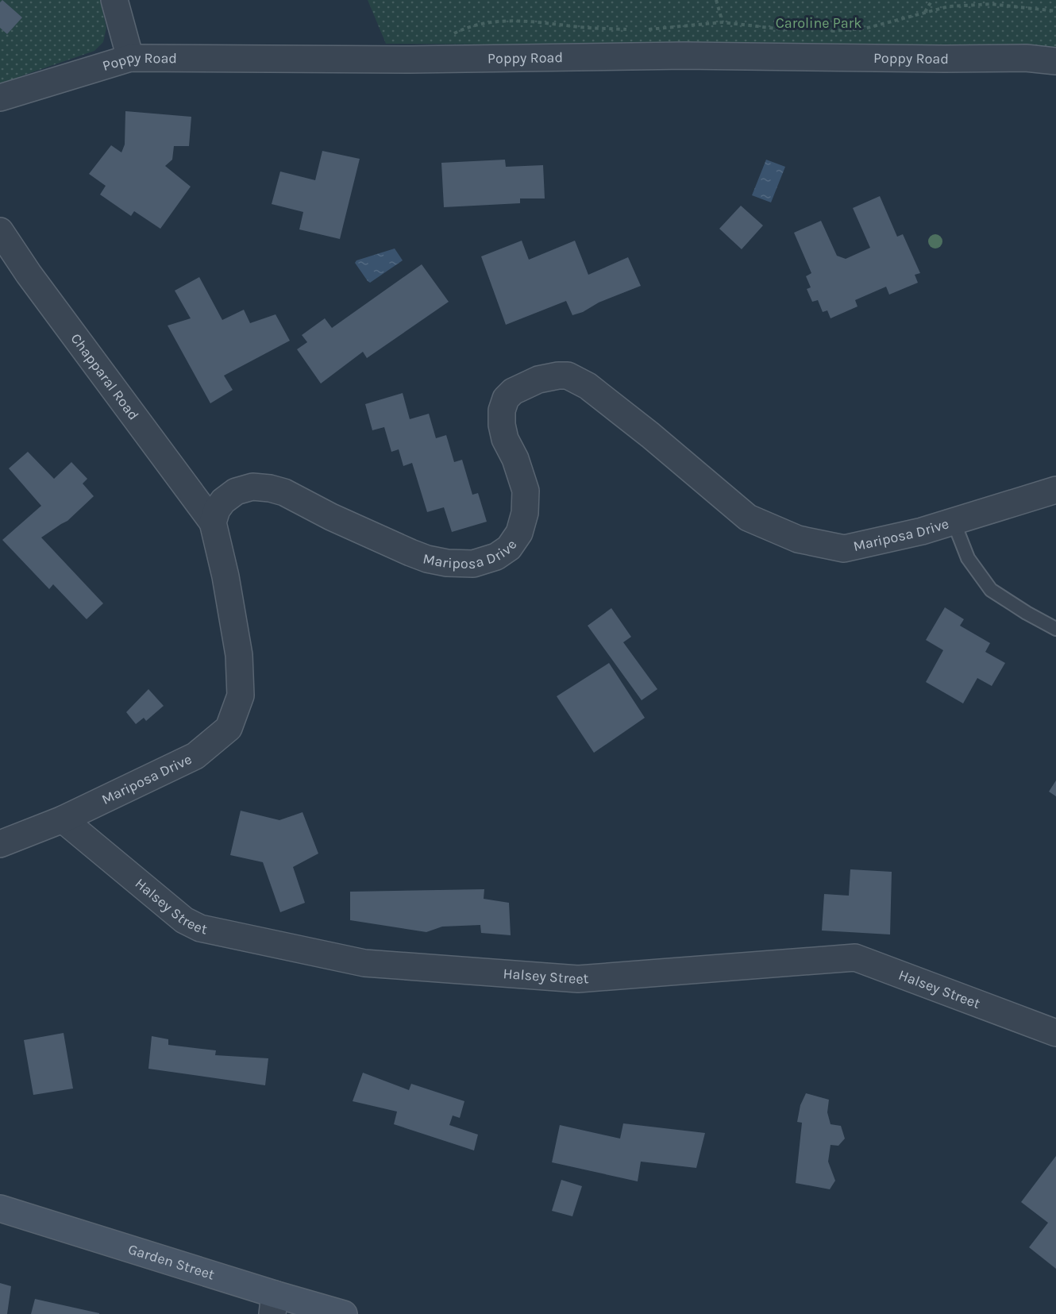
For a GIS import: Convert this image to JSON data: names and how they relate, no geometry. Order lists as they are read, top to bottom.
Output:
{
  "streets": {
    "street": [
      "Poppy Road",
      "Chapparal Road",
      "Mariposa Drive",
      "Halsey Street",
      "Garden Street"
    ]
  },
  "crossings": [
    ["Chapparal Road", "Mariposa Drive"],
    ["Mariposa Drive", "Halsey Street"]
  ],
  "parks": ["Caroline Park"]
}
